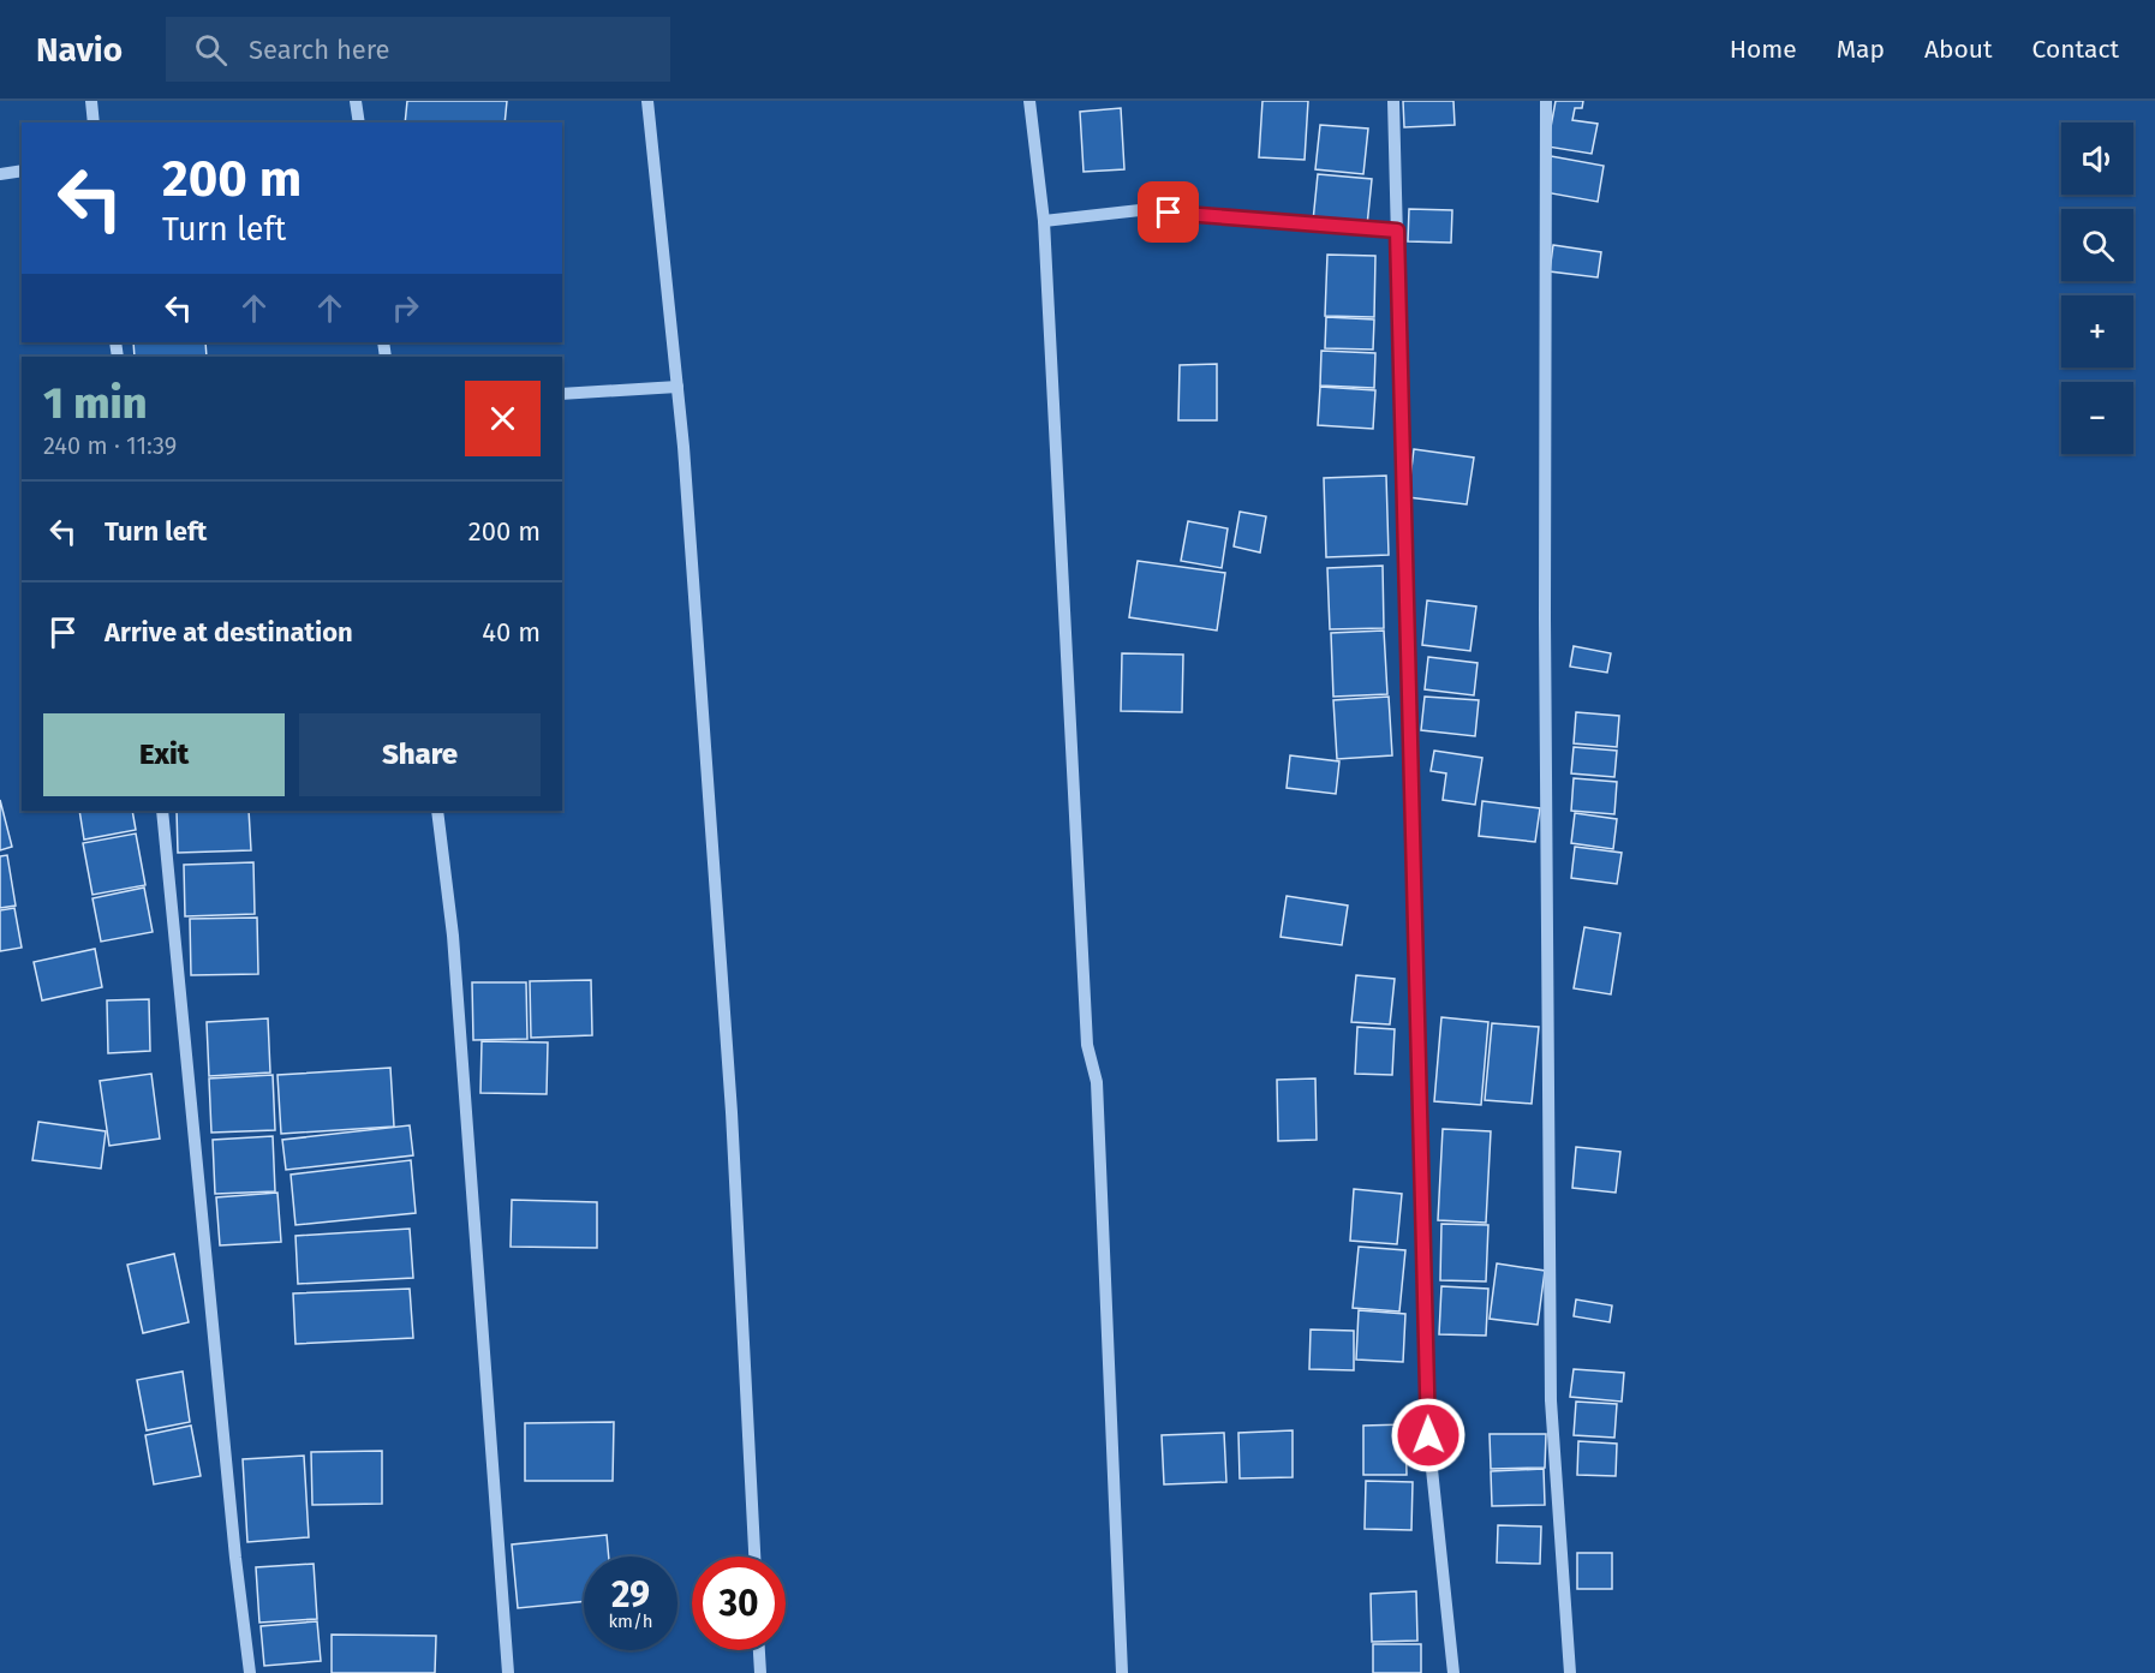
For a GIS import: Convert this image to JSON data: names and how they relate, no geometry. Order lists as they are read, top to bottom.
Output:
{
  "page": {
    "header": "Navio",
    "search": "Search here",
    "nav": [
      "Home",
      "Map",
      "About",
      "Contact"
    ],
    "map_buttons": ["+", "−"],
    "turn": ["200 m", "Turn left"],
    "heading": ["1 min", "240 m · 11:39"],
    "list": [
      {
        "name": "Turn left",
        "value": "200 m"
      },
      {
        "name": "Arrive at destination",
        "value": "40 m"
      }
    ],
    "buttons": ["Exit", "Share"],
    "speed": "29 km/h",
    "limit": "30"
  }
}
